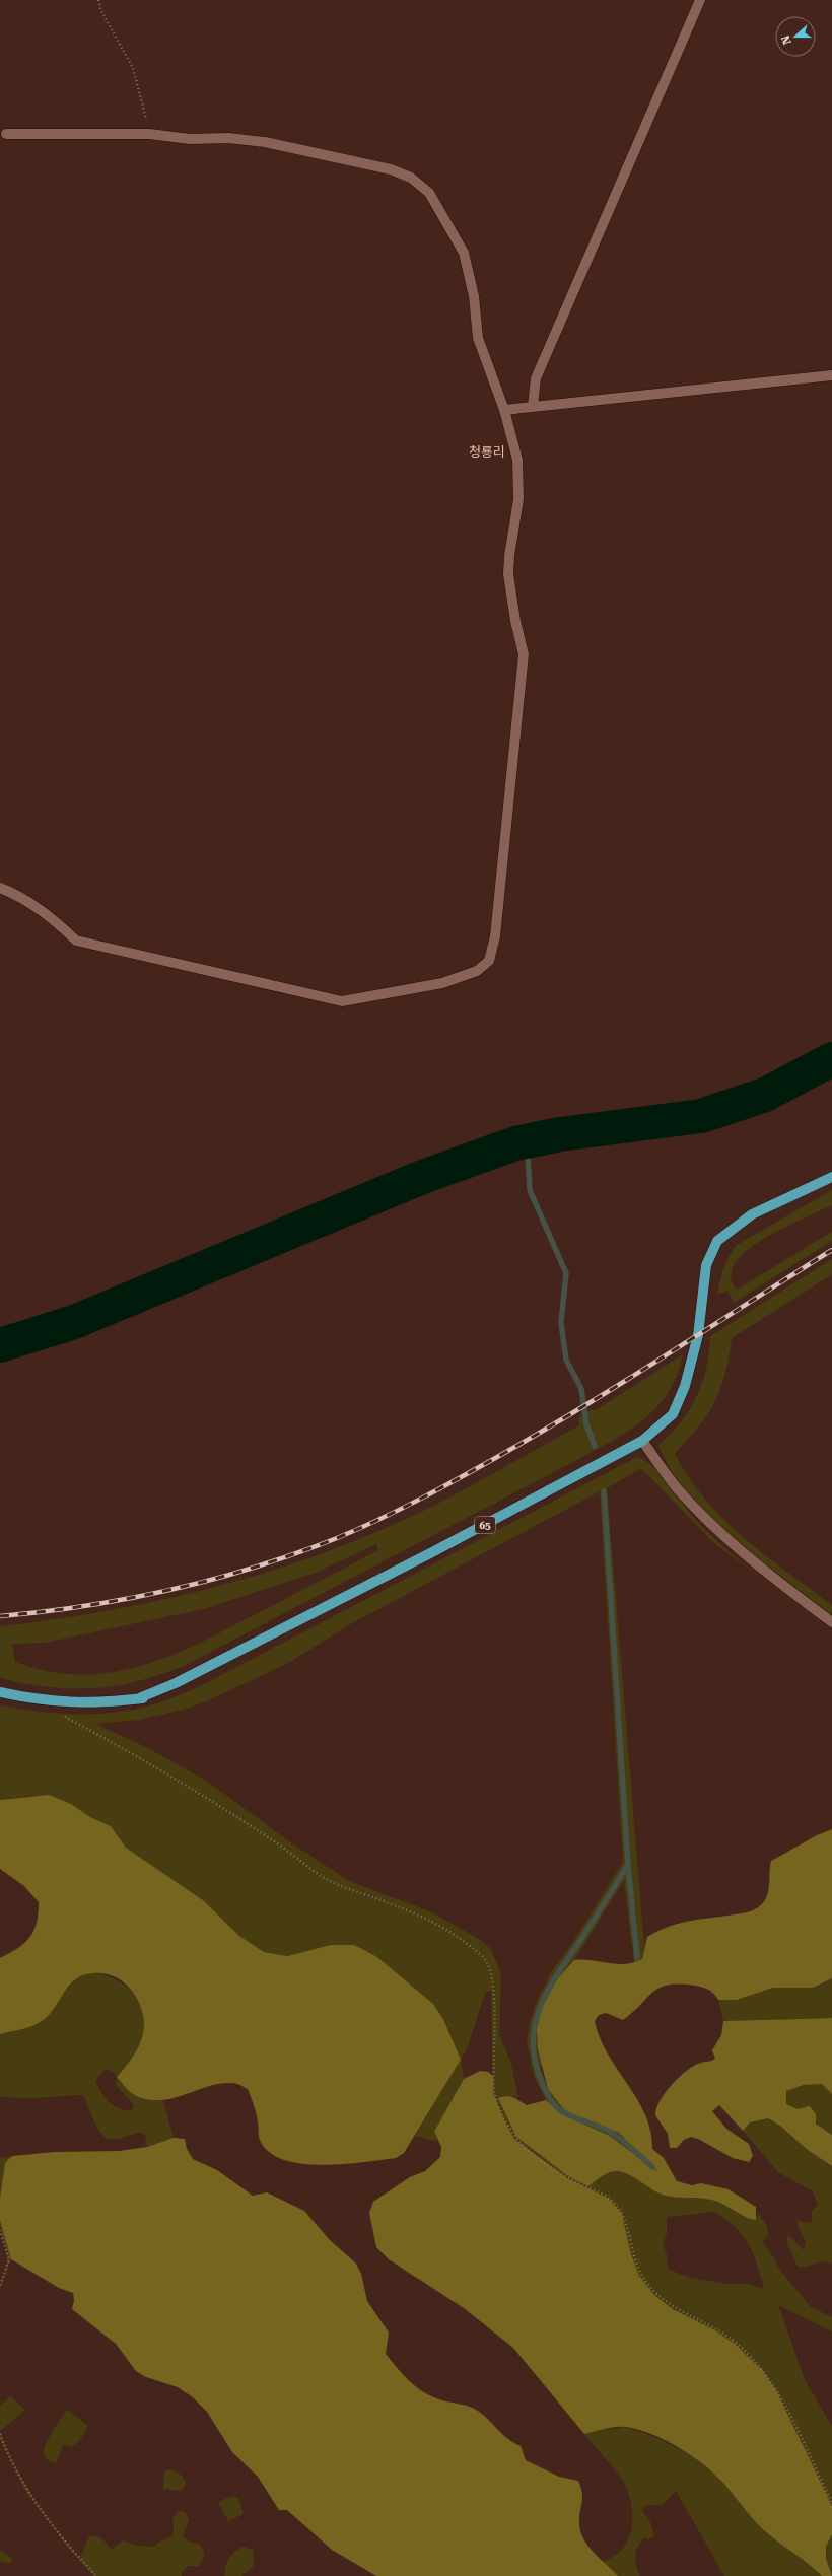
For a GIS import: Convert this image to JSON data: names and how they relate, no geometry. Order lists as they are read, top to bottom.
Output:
{
  "streets": {
    "main road": ["65"]
  },
  "districts": ["청룡리"],
  "north": "left"
}
